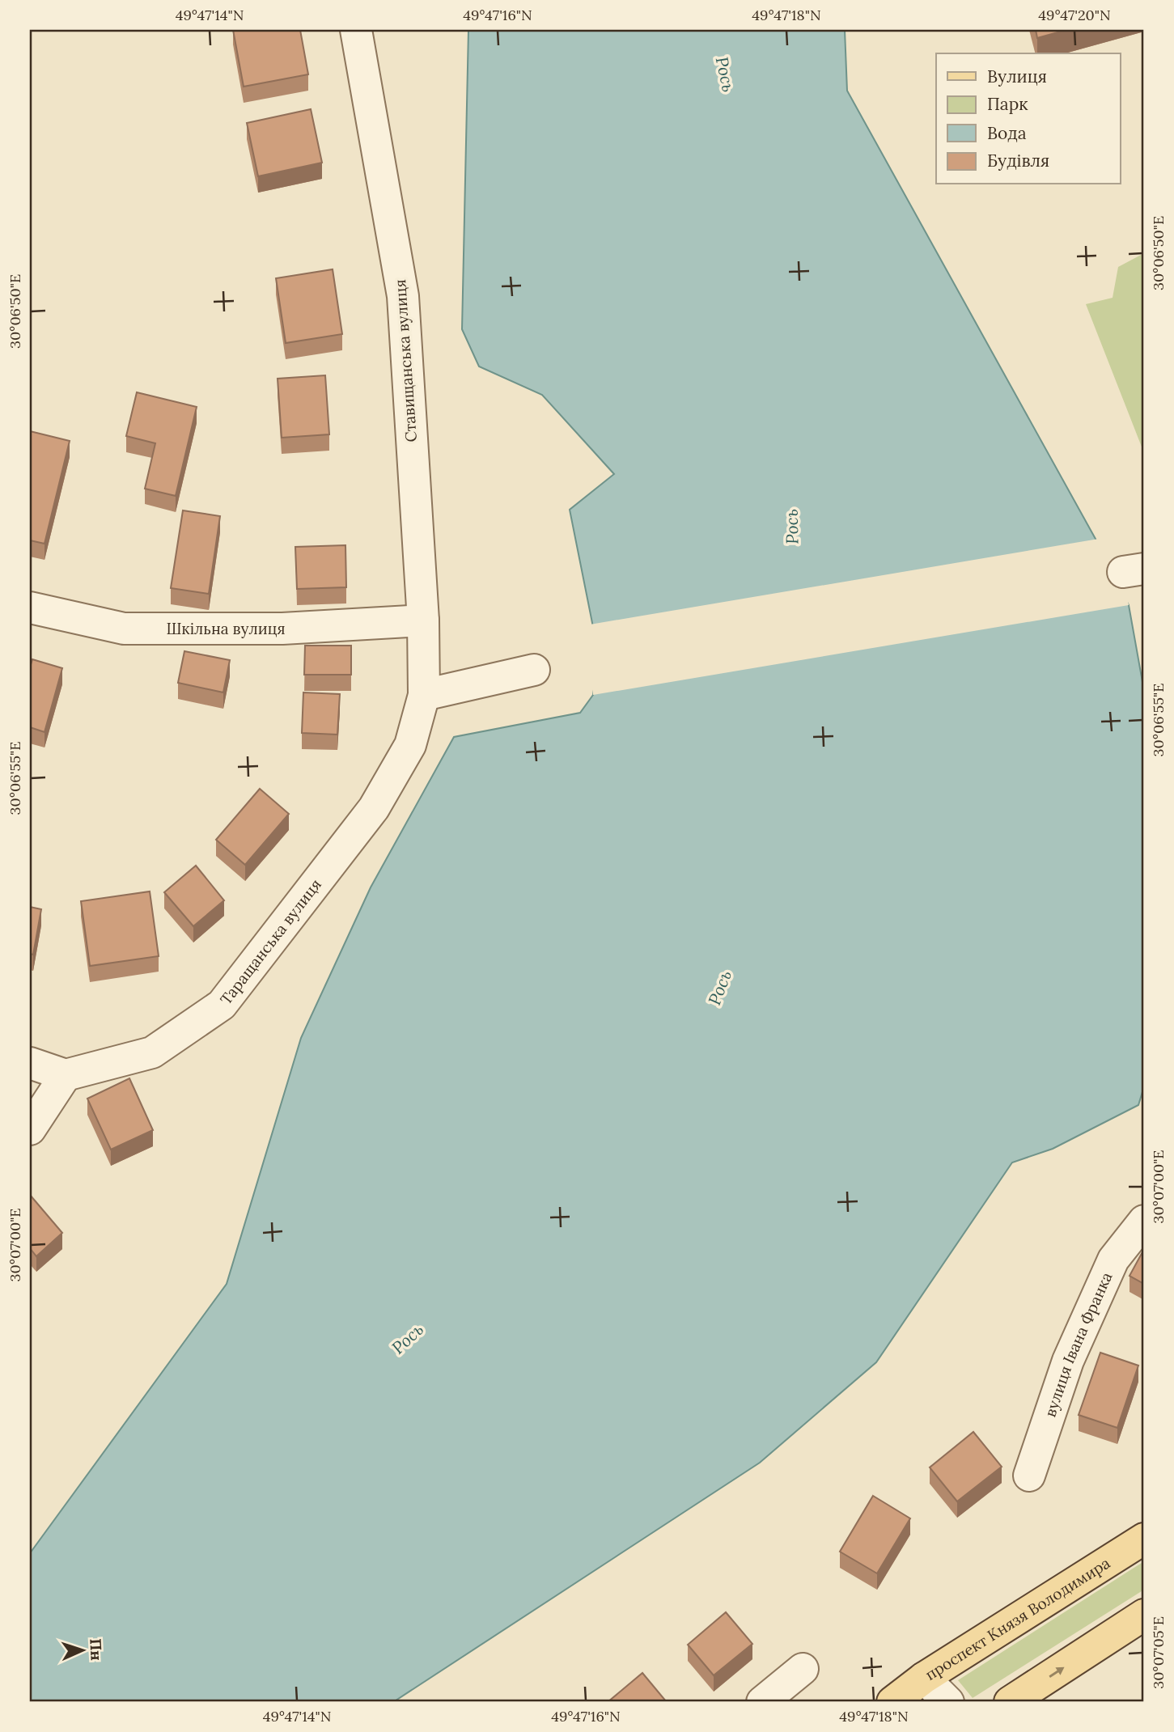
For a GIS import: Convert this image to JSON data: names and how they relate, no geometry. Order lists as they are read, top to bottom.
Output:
{
  "streets": {
    "main road": ["проспект Князя Володимира"],
    "street": [
      "Ставищанська вулиця",
      "Шкільна вулиця",
      "Таращанська вулиця",
      "вулиця Івана Франка"
    ]
  },
  "crossings": [
    ["Ставищанська вулиця", "Шкільна вулиця"],
    ["Ставищанська вулиця", "Таращанська вулиця"]
  ],
  "water": ["Рось"],
  "legend": [
    "Вулиця",
    "Парк",
    "Вода",
    "Будівля"
  ],
  "north": "right",
  "coordinates": [
    "49°47'14\"N",
    "49°47'16\"N",
    "49°47'18\"N",
    "49°47'20\"N",
    "30°06'50\"E",
    "30°06'55\"E",
    "30°07'00\"E",
    "30°07'05\"E"
  ]
}
